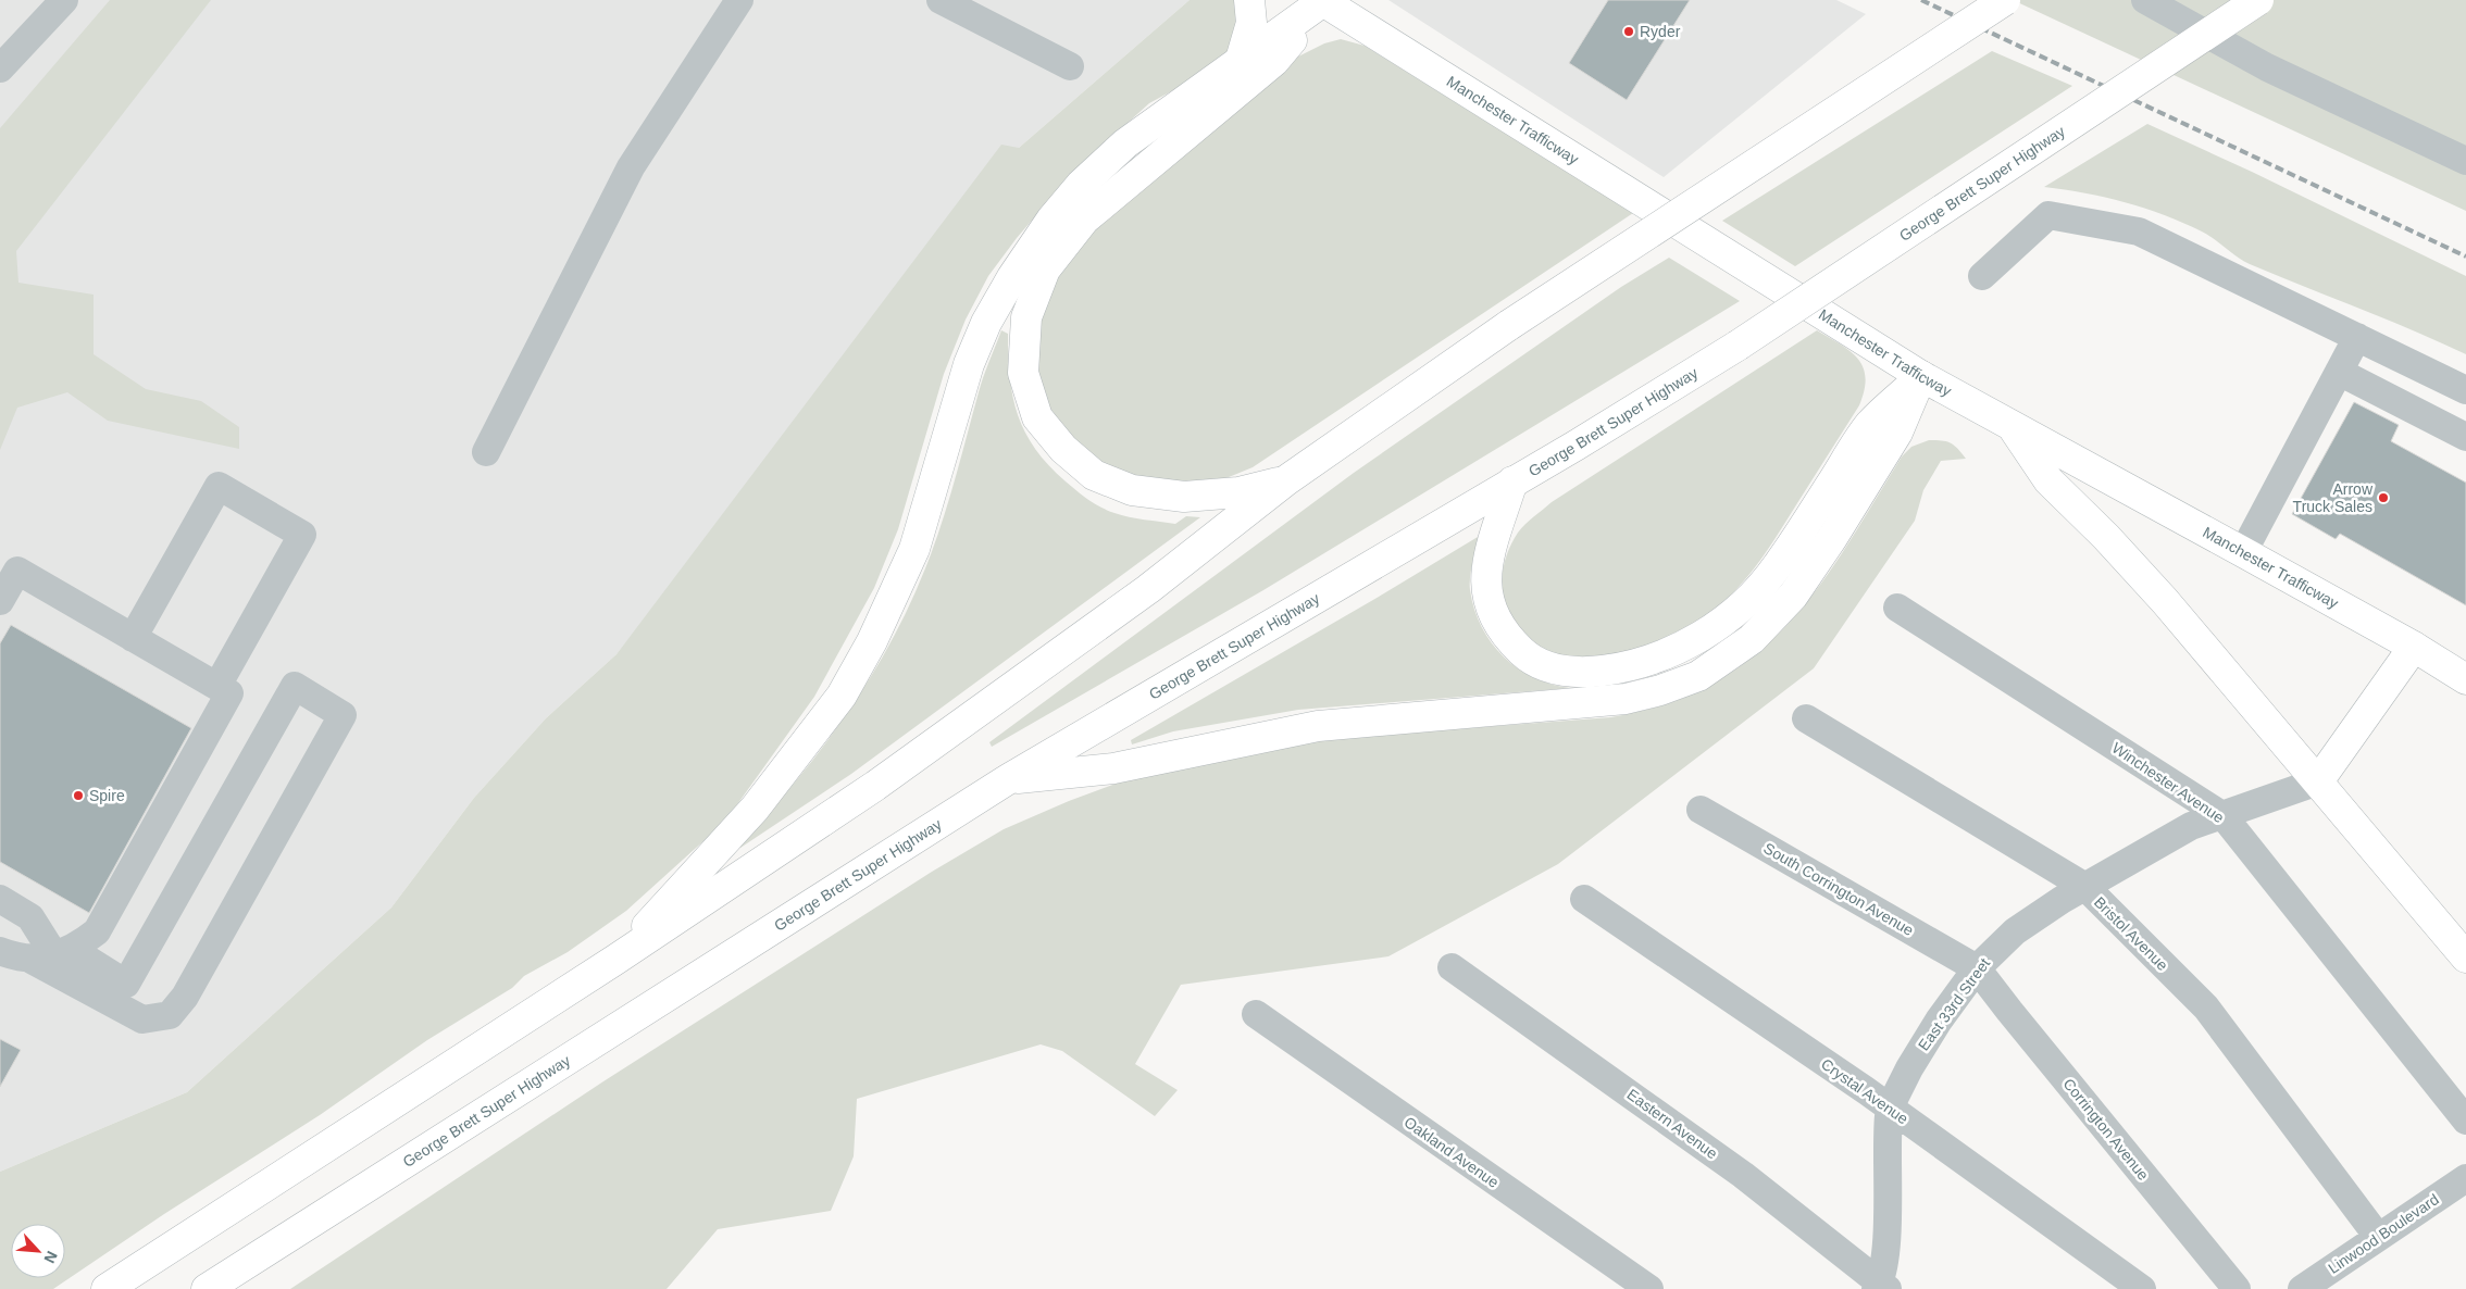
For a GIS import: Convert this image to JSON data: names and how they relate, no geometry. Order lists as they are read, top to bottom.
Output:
{
  "streets": {
    "main road": ["Manchester Trafficway", "George Brett Super Highway"],
    "street": [
      "Winchester Avenue",
      "South Corrington Avenue",
      "Bristol Avenue",
      "East 33rd Street",
      "Crystal Avenue",
      "Eastern Avenue",
      "Corrington Avenue",
      "Oakland Avenue",
      "Linwood Boulevard"
    ]
  },
  "crossings": [
    ["Winchester Avenue", "East 33rd Street"],
    ["South Corrington Avenue", "East 33rd Street"],
    ["South Corrington Avenue", "Corrington Avenue"],
    ["Bristol Avenue", "East 33rd Street"],
    ["Bristol Avenue", "Linwood Boulevard"],
    ["East 33rd Street", "Crystal Avenue"],
    ["East 33rd Street", "Eastern Avenue"],
    ["East 33rd Street", "Corrington Avenue"]
  ],
  "places": ["Ryder", "Arrow Truck Sales", "Spire"],
  "north": "bottom right"
}
